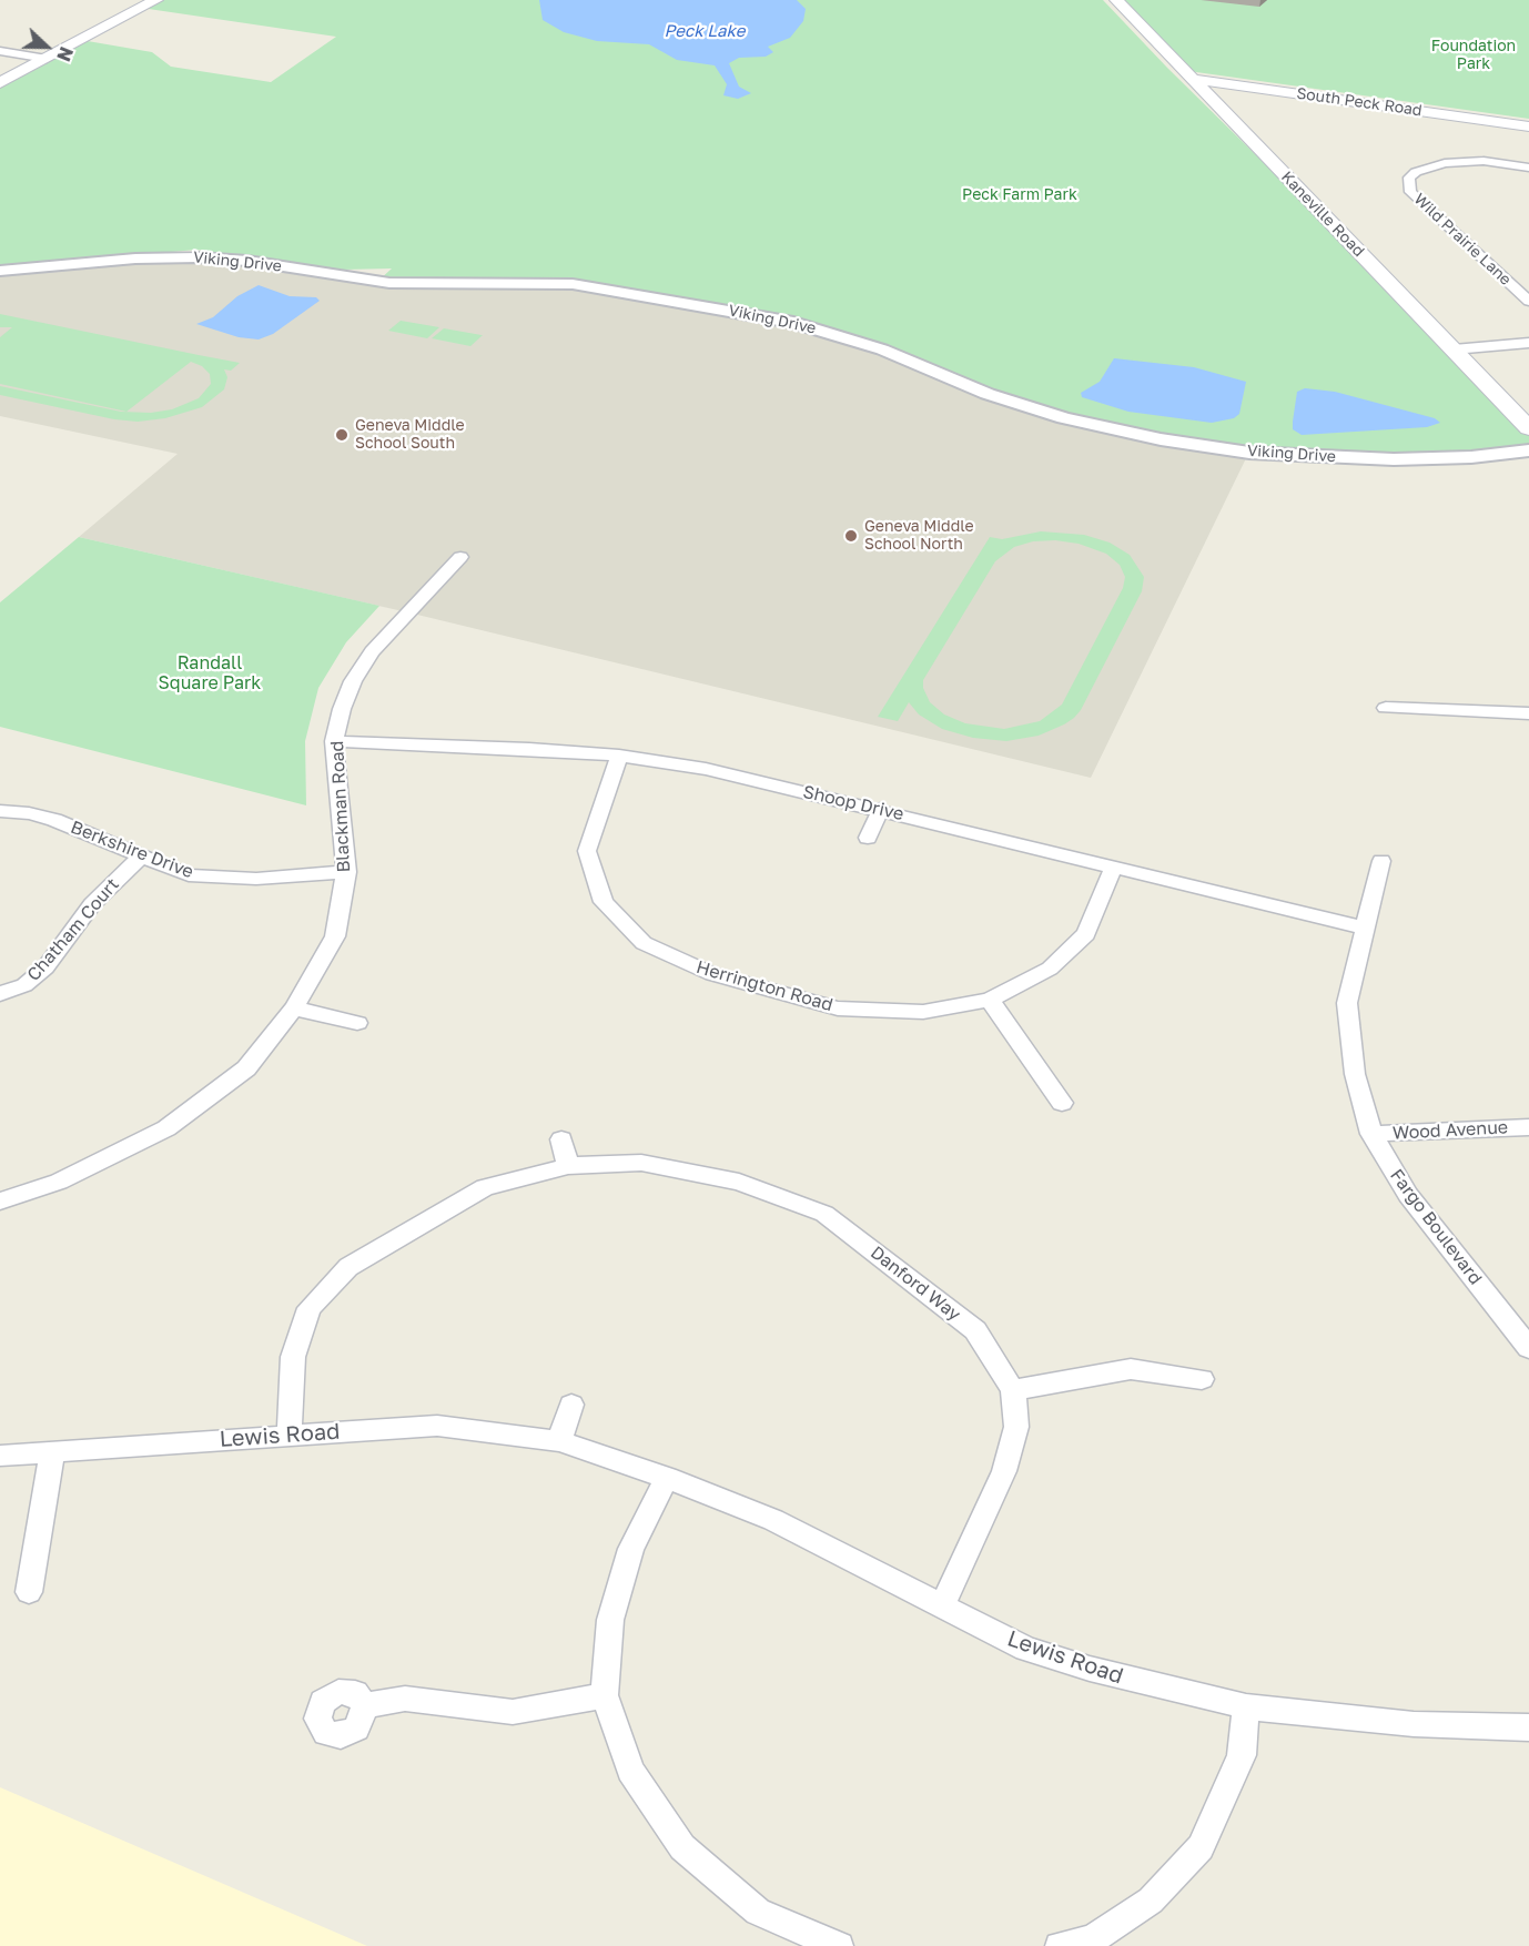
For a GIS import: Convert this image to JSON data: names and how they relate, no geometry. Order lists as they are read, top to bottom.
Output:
{
  "streets": {
    "main road": ["South Peck Road", "Kaneville Road"],
    "street": [
      "Wild Prairie Lane",
      "Viking Drive",
      "Shoop Drive",
      "Blackman Road",
      "Berkshire Drive",
      "Chatham Court",
      "Herrington Road",
      "Wood Avenue",
      "Fargo Boulevard",
      "Danford Way",
      "Lewis Road"
    ]
  },
  "crossings": [
    ["South Peck Road", "Kaneville Road"],
    ["Shoop Drive", "Blackman Road"],
    ["Shoop Drive", "Herrington Road"],
    ["Shoop Drive", "Fargo Boulevard"],
    ["Blackman Road", "Berkshire Drive"],
    ["Berkshire Drive", "Chatham Court"],
    ["Wood Avenue", "Fargo Boulevard"],
    ["Danford Way", "Lewis Road"]
  ],
  "water": ["Peck Lake"],
  "parks": ["Foundation Park", "Peck Farm Park", "Randall Square Park"],
  "places": ["Geneva Middle School South", "Geneva Middle School North"],
  "north": "right"
}
